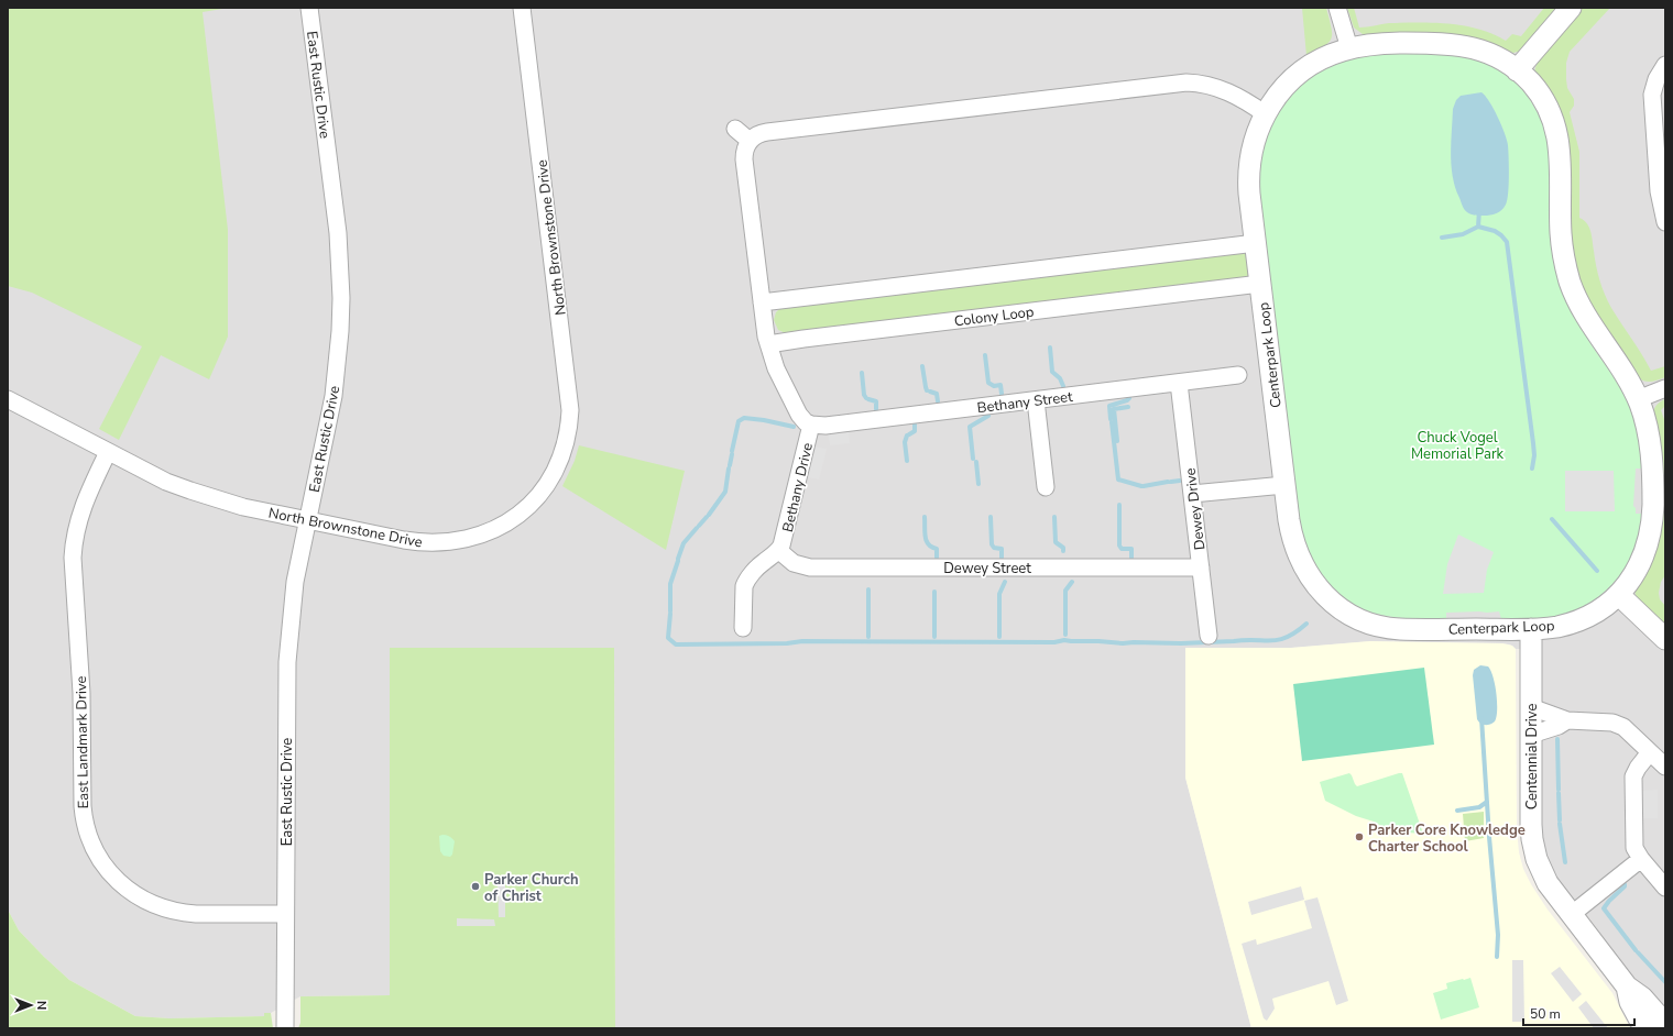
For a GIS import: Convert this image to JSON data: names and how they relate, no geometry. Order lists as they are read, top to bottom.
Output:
{
  "streets": {
    "street": [
      "East Rustic Drive",
      "North Brownstone Drive",
      "Colony Loop",
      "Centerpark Loop",
      "Bethany Street",
      "Bethany Drive",
      "Dewey Drive",
      "Dewey Street",
      "East Landmark Drive",
      "Centennial Drive"
    ]
  },
  "crossings": [
    ["East Rustic Drive", "North Brownstone Drive"],
    ["East Rustic Drive", "East Landmark Drive"],
    ["North Brownstone Drive", "East Landmark Drive"],
    ["Colony Loop", "Centerpark Loop"],
    ["Colony Loop", "Bethany Drive"],
    ["Centerpark Loop", "Centennial Drive"],
    ["Bethany Street", "Bethany Drive"],
    ["Bethany Street", "Dewey Drive"],
    ["Bethany Drive", "Dewey Street"],
    ["Dewey Drive", "Dewey Street"]
  ],
  "parks": ["Chuck Vogel Memorial Park"],
  "places": ["Parker Core Knowledge Charter School", "Parker Church of Christ"],
  "scale_bar": "50 m",
  "north": "right"
}
